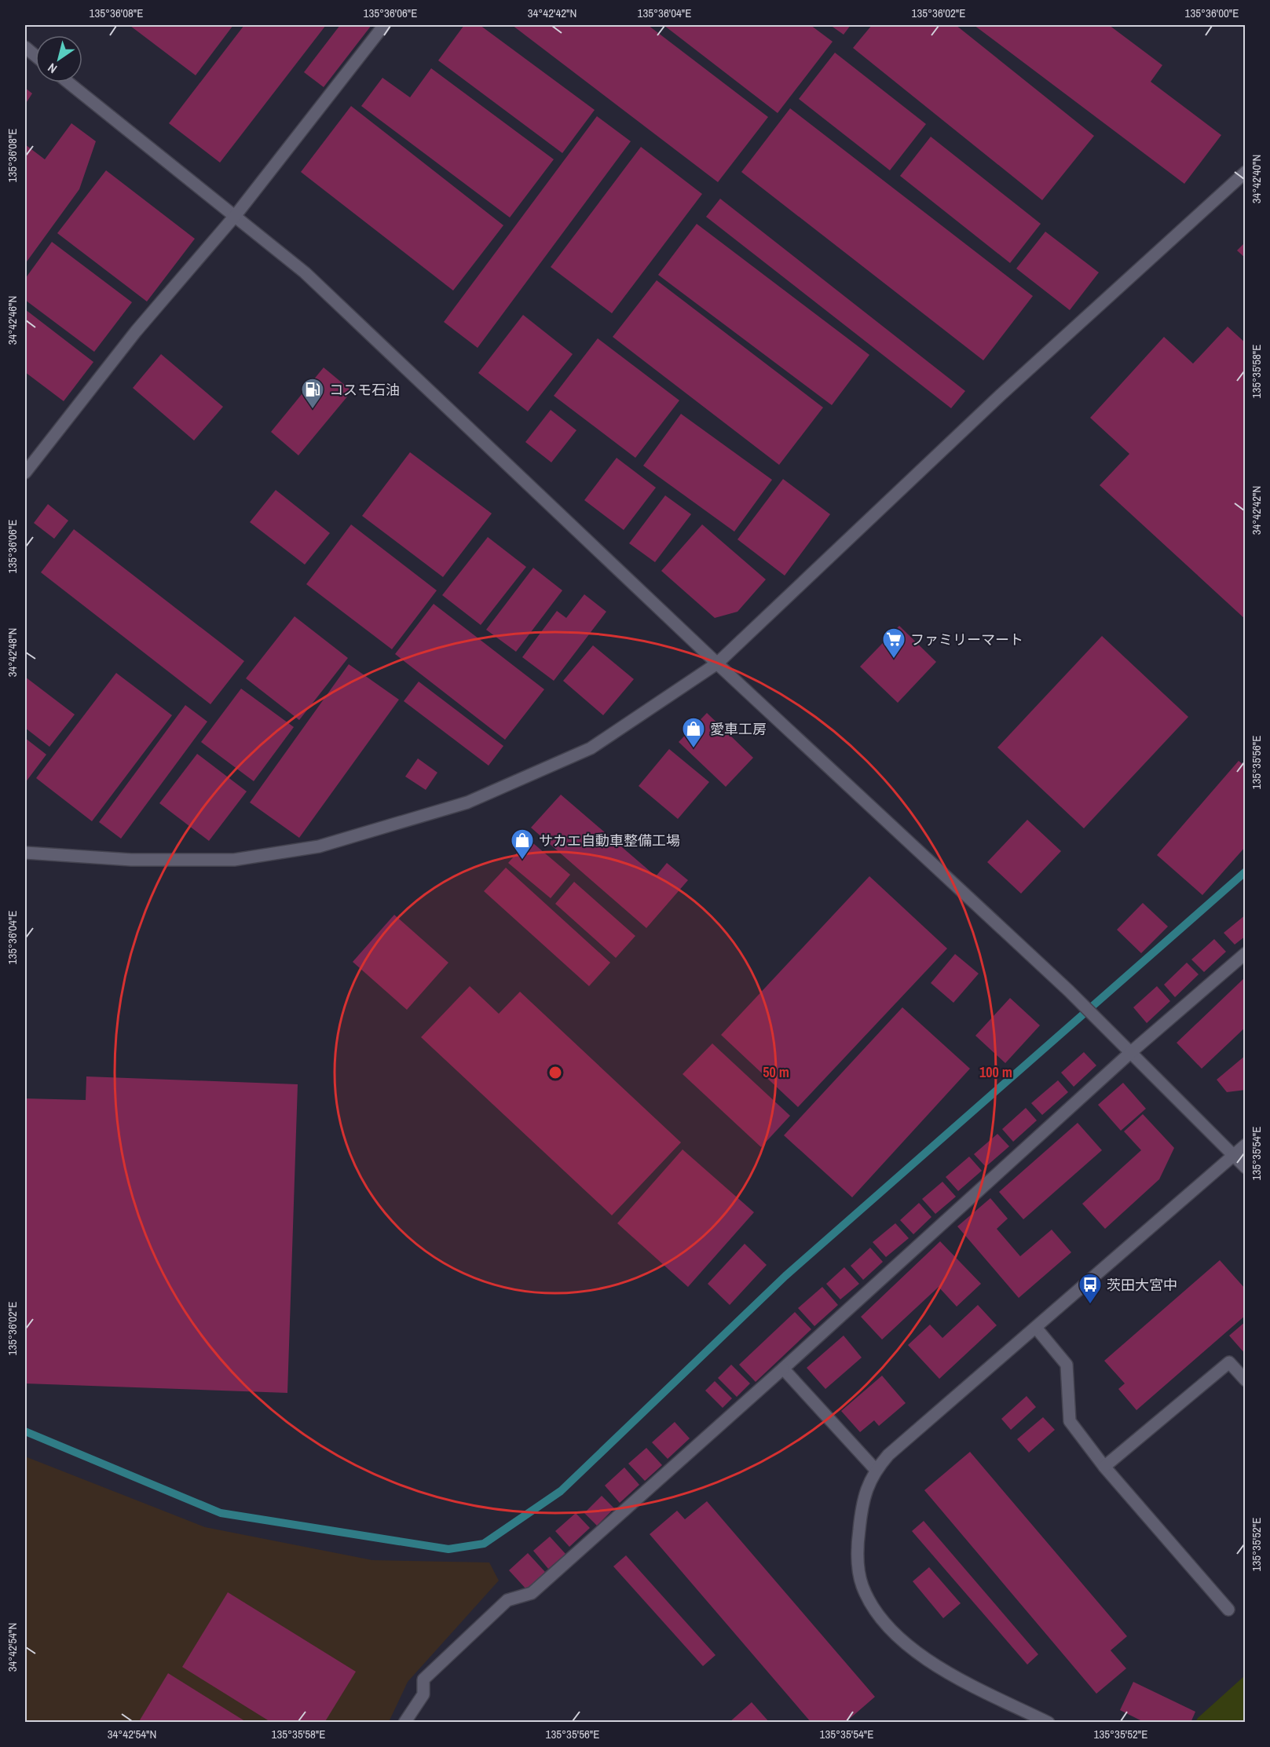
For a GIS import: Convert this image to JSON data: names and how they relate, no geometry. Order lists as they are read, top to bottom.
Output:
{
  "places": {
    "fuel station": ["コスモ石油"],
    "supermarket": ["ファミリーマート"],
    "shop": ["愛車工房", "サカエ自動車整備工場"],
    "bus stop": ["茨田大宮中"]
  },
  "north": "bottom left",
  "coordinates": [
    "135°36'08\"E",
    "135°36'06\"E",
    "34°42'42\"N",
    "135°36'04\"E",
    "135°36'02\"E",
    "135°36'00\"E",
    "34°42'40\"N",
    "34°42'46\"N",
    "135°35'58\"E",
    "34°42'48\"N",
    "135°35'56\"E",
    "135°35'54\"E",
    "135°35'52\"E",
    "34°42'54\"N"
  ],
  "rings": ["50 m", "100 m"]
}
